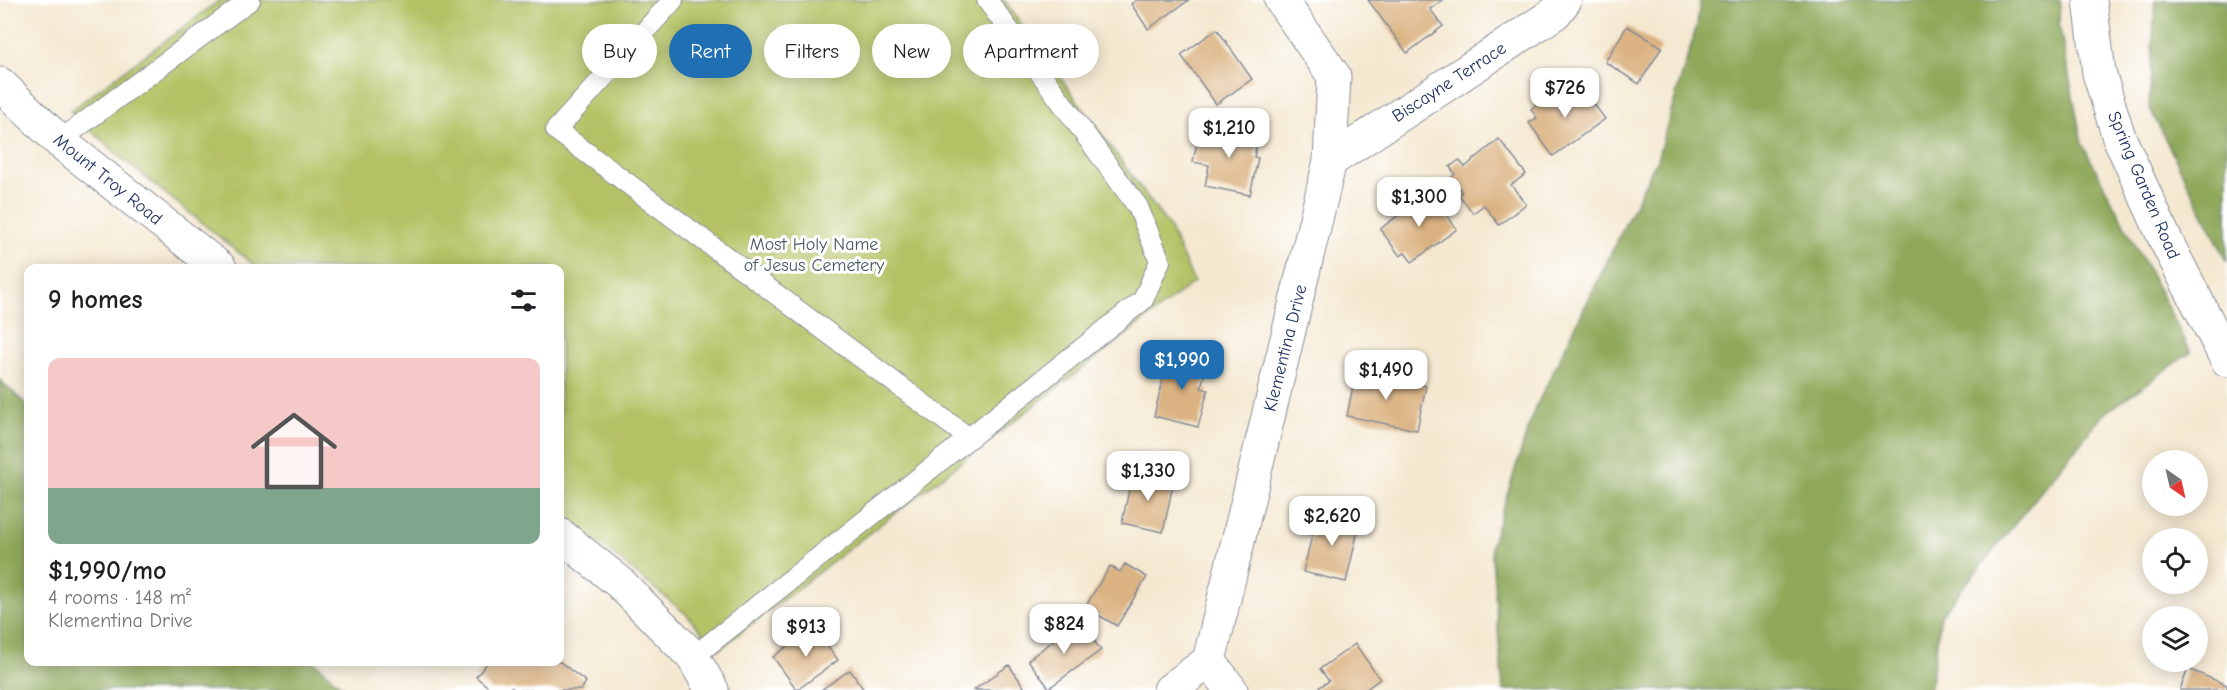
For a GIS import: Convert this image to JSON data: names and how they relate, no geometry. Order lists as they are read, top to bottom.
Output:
{
  "streets": {
    "street": [
      "Biscayne Terrace",
      "Mount Troy Road",
      "Spring Garden Road",
      "Klementina Drive"
    ]
  },
  "crossings": [
    ["Biscayne Terrace", "Klementina Drive"]
  ],
  "parks": ["Most Holy Name of Jesus Cemetery"],
  "north": "bottom right",
  "page": {
    "chip": [
      "Buy",
      "Rent",
      "Filters",
      "New",
      "Apartment"
    ],
    "price": [
      "$726",
      "$1,210",
      "$1,300",
      "$1,990",
      "$1,490",
      "$1,330",
      "$2,620",
      "$824",
      "$913"
    ],
    "heading": "9 homes",
    "list": [
      {
        "name": "$1,990/mo",
        "note": "4 rooms · 148 m² · Klementina Drive"
      }
    ]
  }
}
